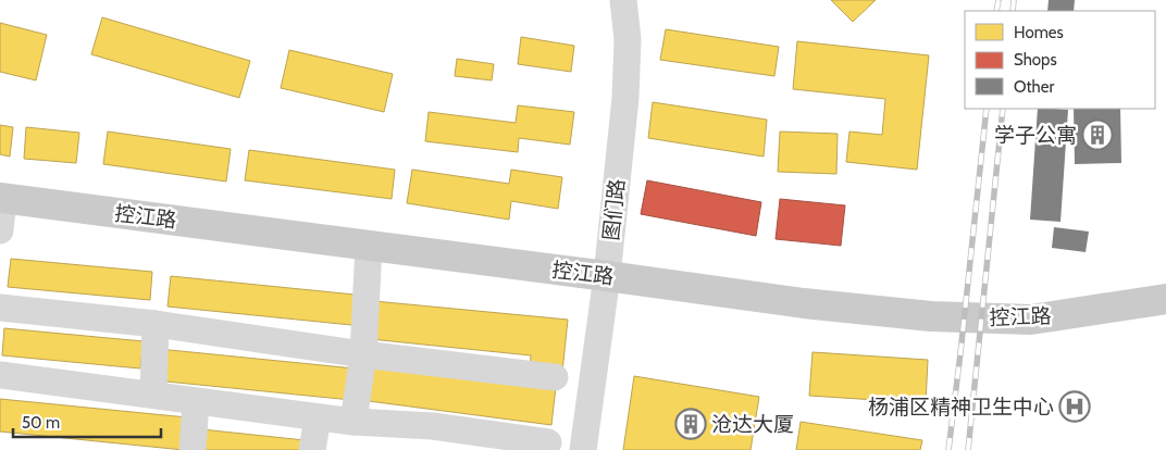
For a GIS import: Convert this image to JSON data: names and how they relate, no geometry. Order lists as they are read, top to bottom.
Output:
{
  "streets": {
    "main road": ["控江路"],
    "street": ["图们路"]
  },
  "crossings": [
    ["图们路", "控江路"]
  ],
  "places": {
    "building": ["学子公寓", "沧达大厦"],
    "hospital": ["杨浦区精神卫生中心"]
  },
  "legend": ["Homes", "Shops", "Other"],
  "scale_bar": "50 m"
}
